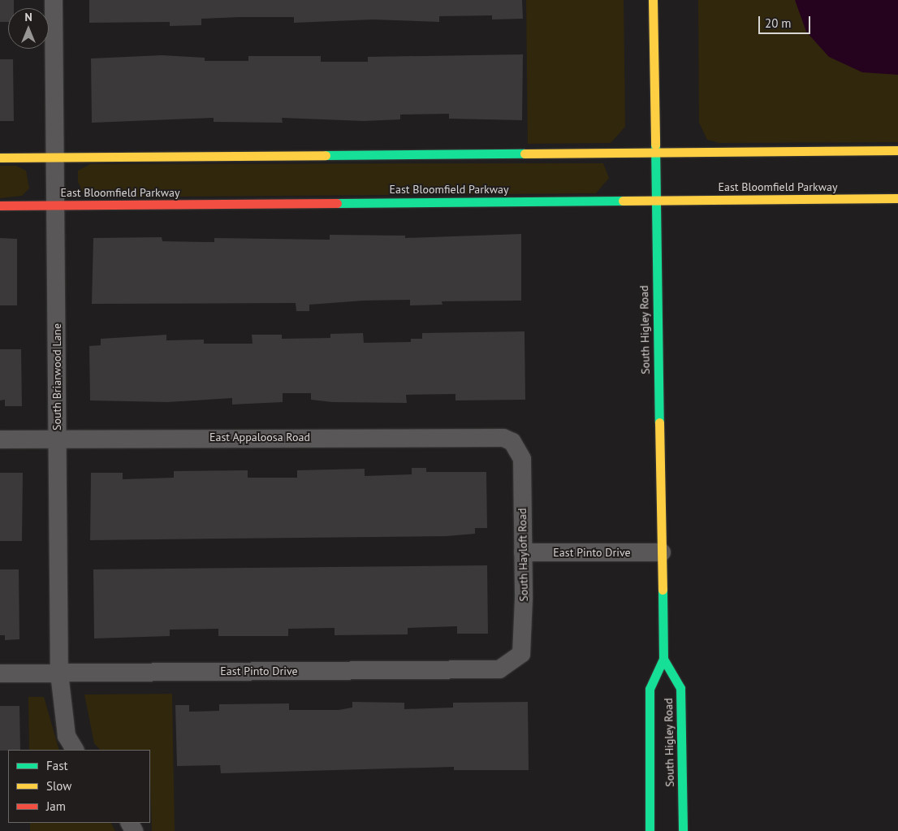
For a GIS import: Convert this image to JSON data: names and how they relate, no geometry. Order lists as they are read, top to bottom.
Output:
{
  "streets": {
    "street": [
      "East Bloomfield Parkway",
      "South Higley Road",
      "South Briarwood Lane",
      "East Appaloosa Road",
      "East Pinto Drive",
      "South Hayloft Road"
    ]
  },
  "crossings": [
    ["East Bloomfield Parkway", "South Higley Road"],
    ["East Bloomfield Parkway", "South Briarwood Lane"],
    ["South Higley Road", "East Pinto Drive"],
    ["South Briarwood Lane", "East Appaloosa Road"],
    ["South Briarwood Lane", "East Pinto Drive"],
    ["East Appaloosa Road", "South Hayloft Road"],
    ["East Pinto Drive", "South Hayloft Road"]
  ],
  "legend": ["Fast", "Slow", "Jam"],
  "scale_bar": "20 m",
  "north": "top"
}
